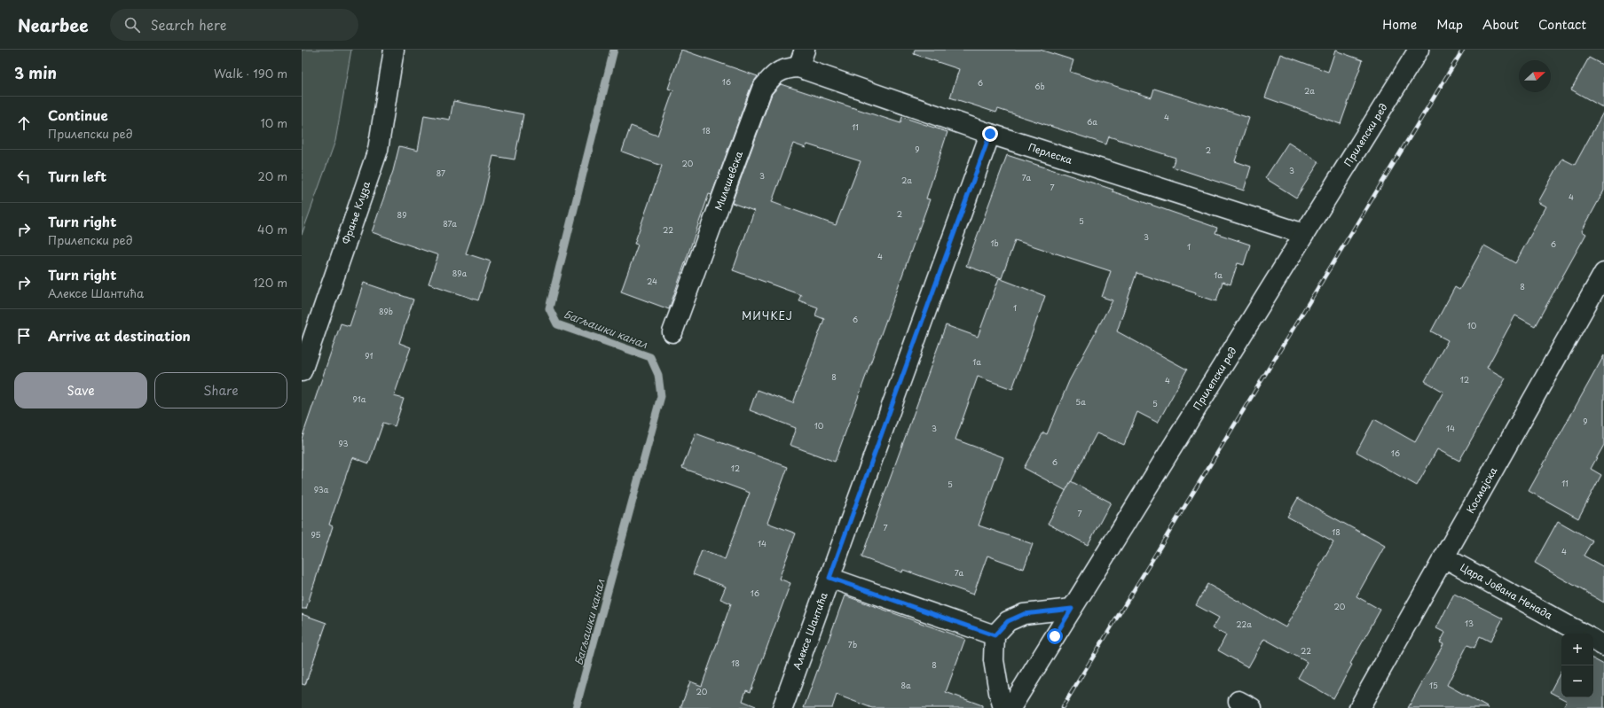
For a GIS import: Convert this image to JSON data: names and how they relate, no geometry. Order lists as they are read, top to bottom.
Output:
{
  "streets": {
    "street": [
      "Прилепски ред",
      "Перлеска",
      "Милешевска",
      "Фрање Клуза",
      "Космајска",
      "Цара Јована Ненада",
      "Алексе Шантића"
    ]
  },
  "crossings": [
    ["Прилепски ред", "Перлеска"],
    ["Перлеска", "Милешевска"],
    ["Перлеска", "Алексе Шантића"],
    ["Космајска", "Цара Јована Ненада"]
  ],
  "districts": ["МИЧКЕЈ"],
  "water": ["Багљашки канал"],
  "house_numbers": [
    "16",
    "6",
    "6b",
    "2a",
    "4",
    "6a",
    "11",
    "18",
    "9",
    "2",
    "20",
    "3",
    "87",
    "3",
    "7a",
    "2a",
    "7",
    "4",
    "2",
    "89",
    "5",
    "87a",
    "22",
    "3",
    "1b",
    "6",
    "1",
    "4",
    "89a",
    "1a",
    "24",
    "8",
    "1",
    "89b",
    "6",
    "10",
    "91",
    "1a",
    "8",
    "12",
    "4",
    "91a",
    "5a",
    "5",
    "9",
    "10",
    "3",
    "14",
    "93",
    "16",
    "6",
    "12",
    "11",
    "5",
    "93a",
    "7",
    "7",
    "18",
    "95",
    "14",
    "4",
    "7a",
    "16",
    "20",
    "13",
    "22a",
    "7b",
    "22",
    "18",
    "8",
    "8a",
    "15",
    "20"
  ],
  "north": "right",
  "page": {
    "header": "Nearbee",
    "search": "Search here",
    "nav": [
      "Home",
      "Map",
      "About",
      "Contact"
    ],
    "heading": ["3 min", "Walk · 190 m"],
    "list": [
      ["Continue", "Прилепски ред", "10 m"],
      ["Turn left", "20 m"],
      ["Turn right", "Прилепски ред", "40 m"],
      ["Turn right", "Алексе Шантића", "120 m"],
      "Arrive at destination"
    ],
    "buttons": ["Save", "Share"],
    "map_buttons": ["+", "−"]
  }
}
